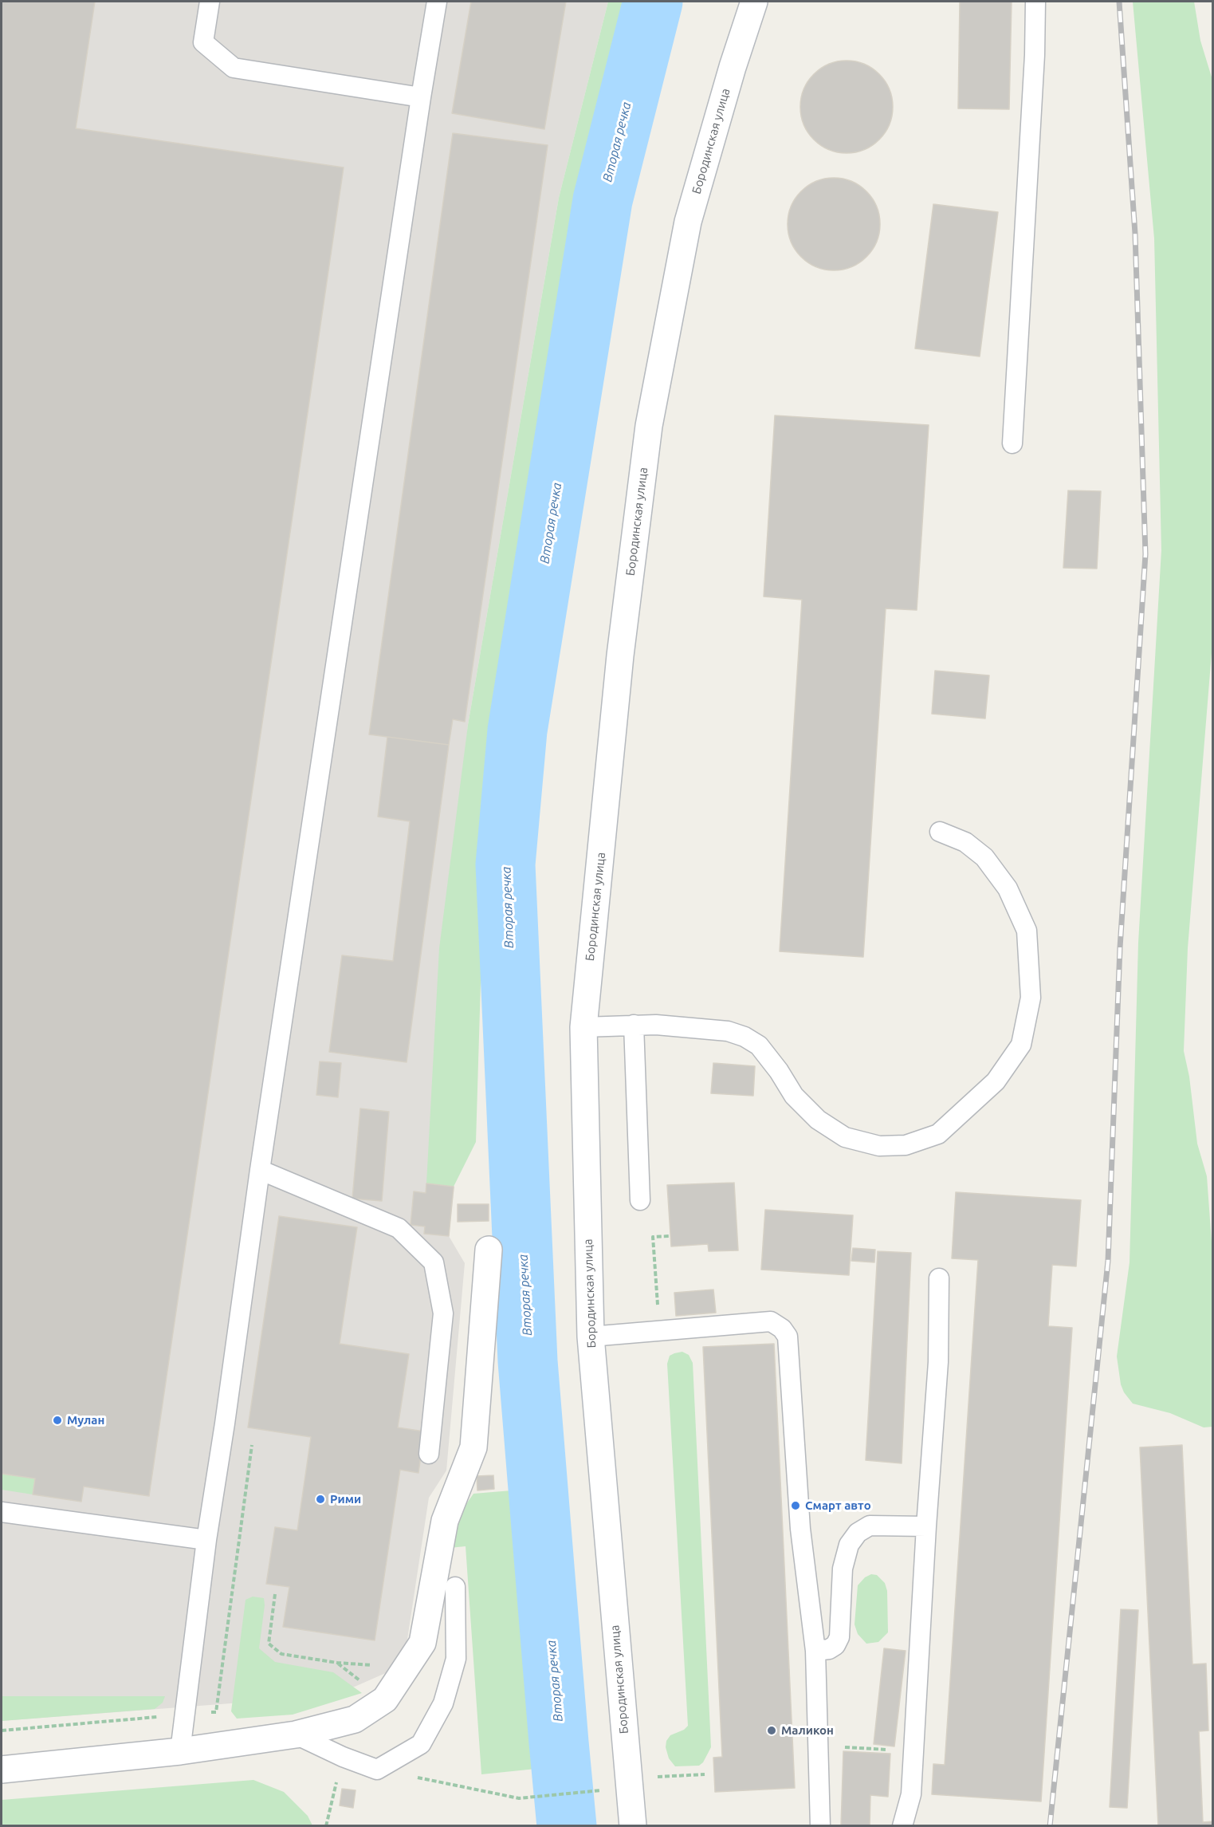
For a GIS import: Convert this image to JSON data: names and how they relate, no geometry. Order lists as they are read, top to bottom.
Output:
{
  "streets": {
    "main road": ["Бородинская улица"]
  },
  "water": ["Вторая речка"],
  "places": [
    "Мулан",
    "Рими",
    "Смарт авто",
    "Маликон"
  ]
}
